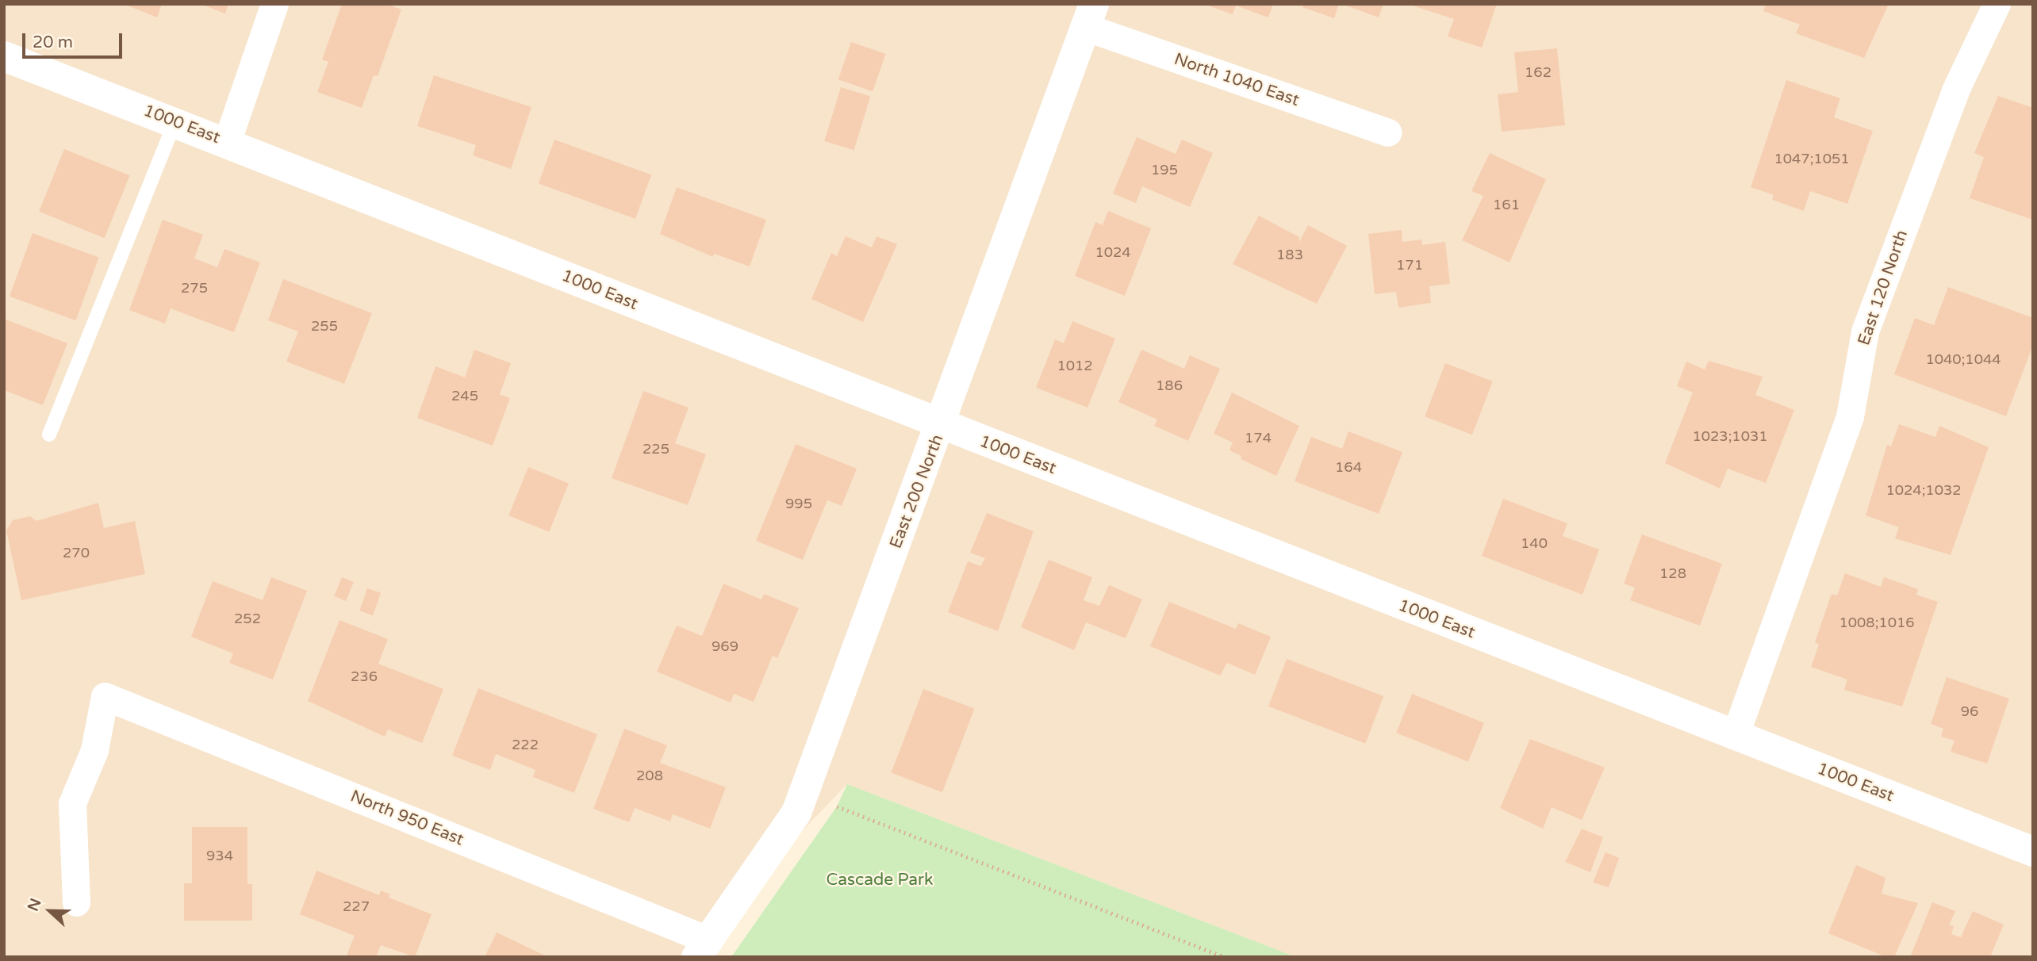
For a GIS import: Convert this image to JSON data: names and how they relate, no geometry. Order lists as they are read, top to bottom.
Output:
{
  "streets": {
    "street": [
      "North 1040 East",
      "1000 East",
      "East 120 North",
      "East 200 North",
      "North 950 East"
    ]
  },
  "crossings": [
    ["North 1040 East", "East 200 North"],
    ["1000 East", "East 120 North"],
    ["1000 East", "East 200 North"],
    ["East 200 North", "North 950 East"]
  ],
  "parks": ["Cascade Park"],
  "house_numbers": [
    "162",
    "1047;1051",
    "195",
    "161",
    "1024",
    "183",
    "171",
    "275",
    "255",
    "1040;1044",
    "1012",
    "186",
    "245",
    "1023;1031",
    "174",
    "225",
    "164",
    "1024;1032",
    "995",
    "140",
    "270",
    "128",
    "252",
    "1008;1016",
    "969",
    "236",
    "96",
    "222",
    "208",
    "934",
    "227"
  ],
  "scale_bar": "20 m",
  "north": "left"
}
